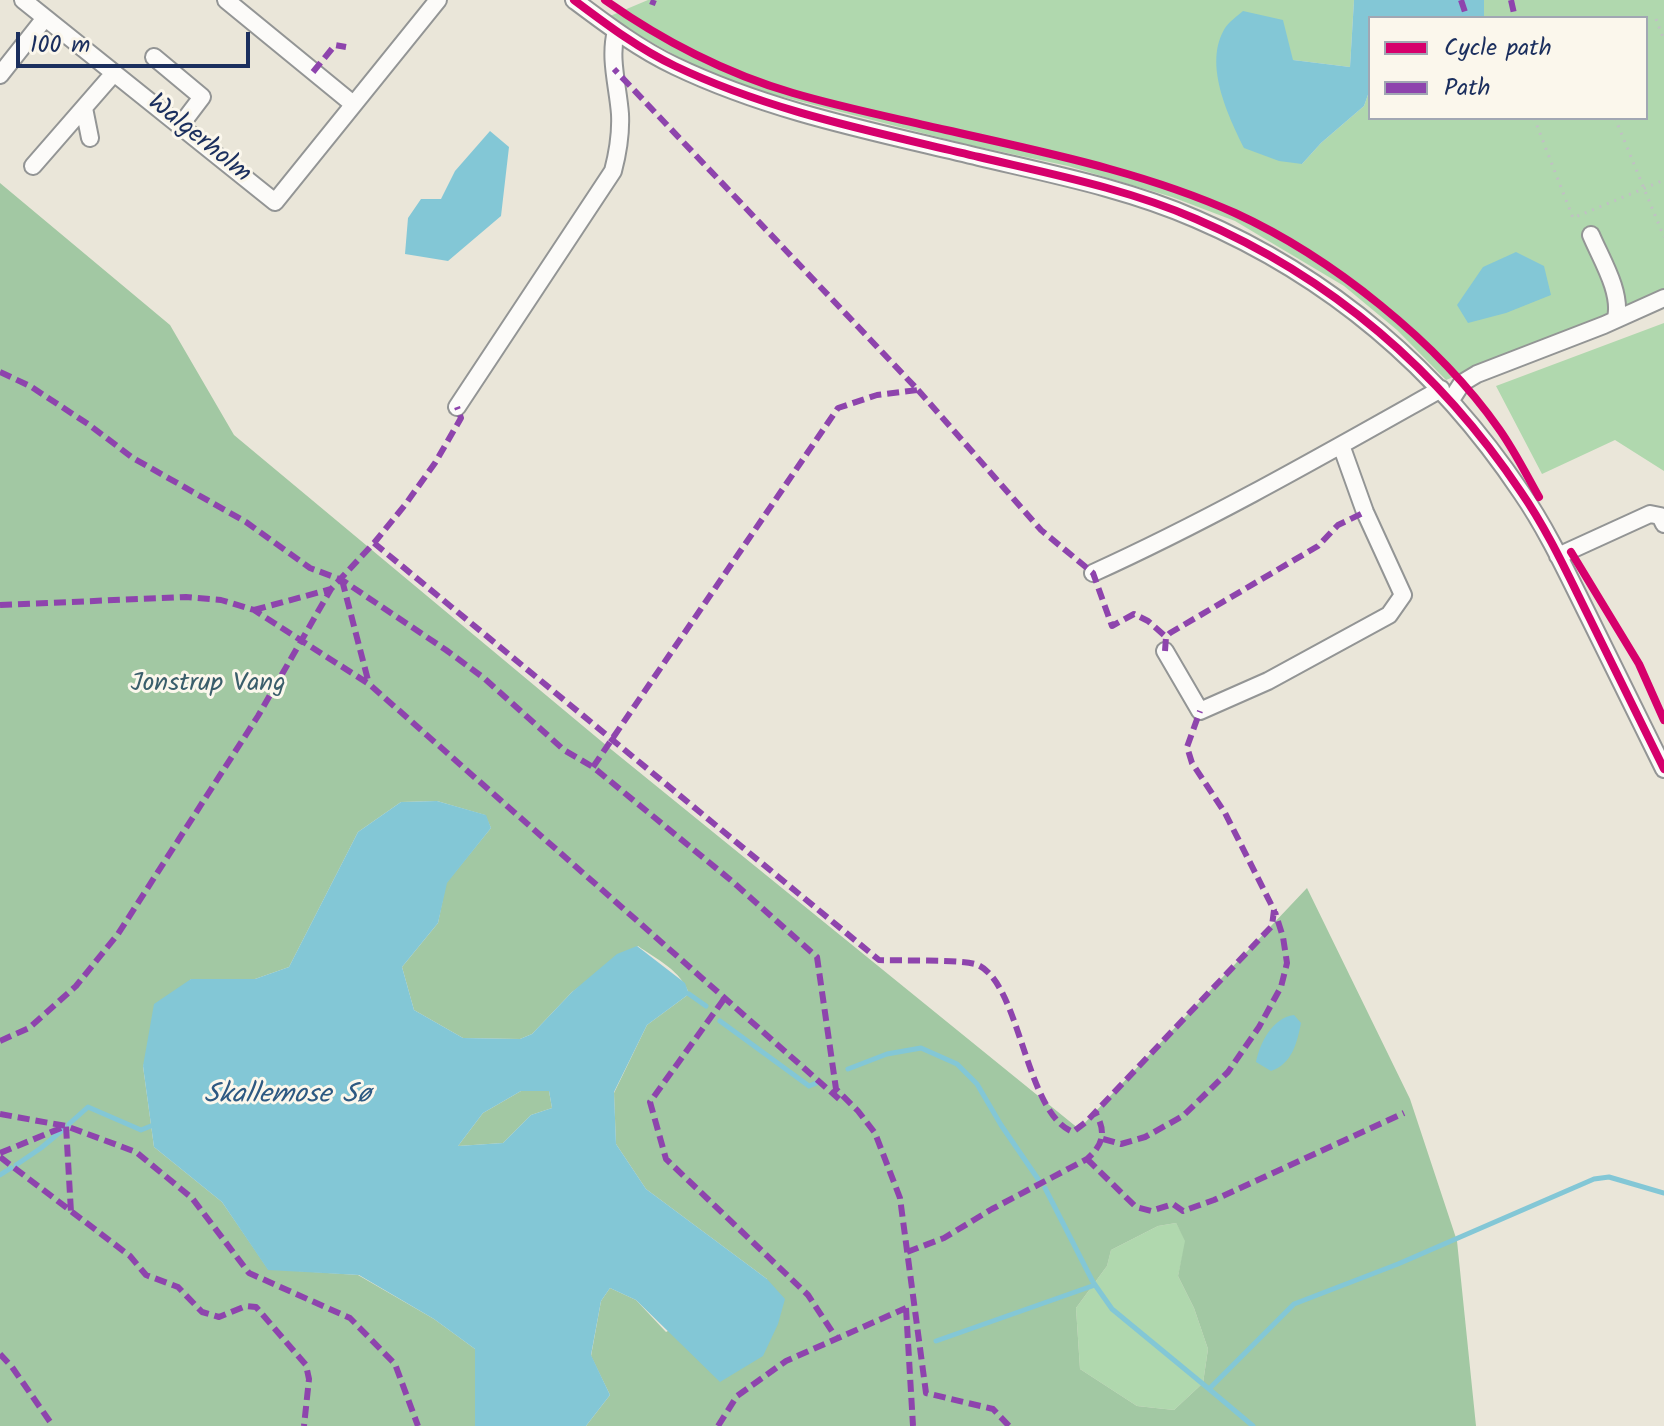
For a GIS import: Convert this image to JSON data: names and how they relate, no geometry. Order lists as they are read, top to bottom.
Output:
{
  "streets": {
    "street": ["Walgerholm"]
  },
  "water": ["Skallemose Sø"],
  "parks": ["Jonstrup Vang"],
  "legend": ["Cycle path", "Path"],
  "scale_bar": "100 m"
}
